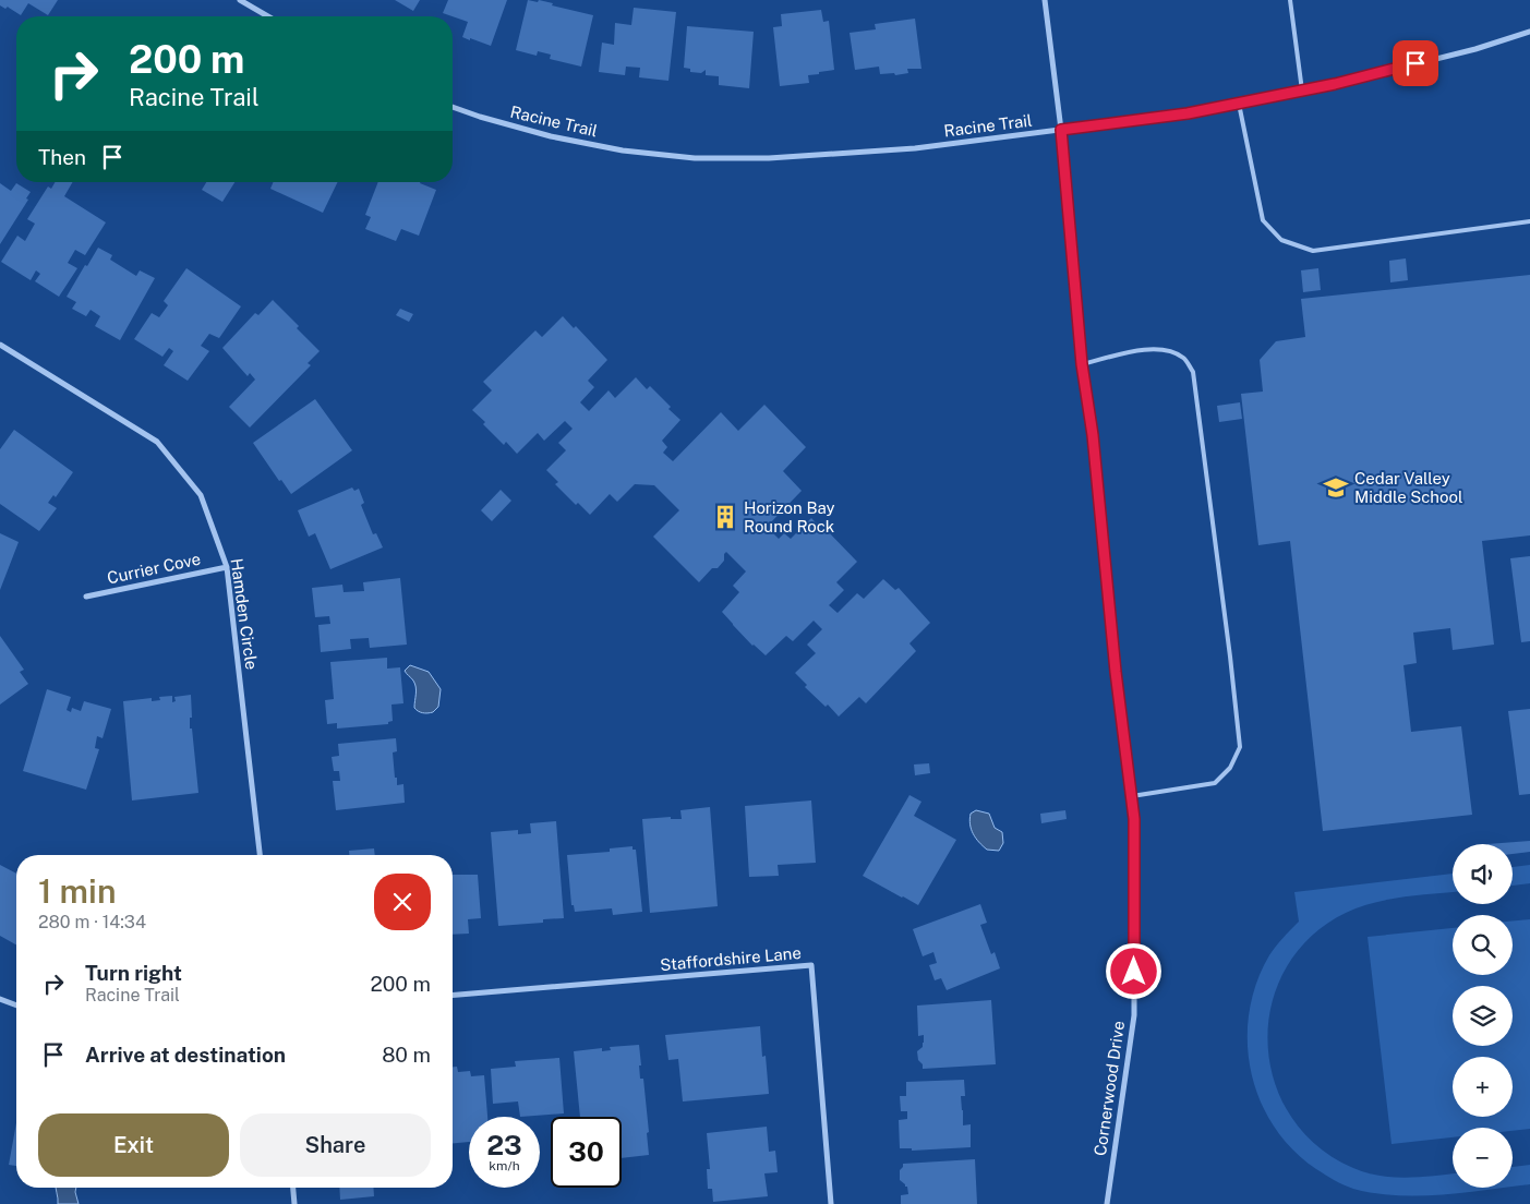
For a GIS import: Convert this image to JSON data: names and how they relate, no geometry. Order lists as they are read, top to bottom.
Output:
{
  "streets": {
    "street": [
      "Racine Trail",
      "Currier Cove",
      "Hamden Circle",
      "Staffordshire Lane",
      "Cornerwood Drive"
    ]
  },
  "crossings": [
    ["Racine Trail", "Cornerwood Drive"],
    ["Currier Cove", "Hamden Circle"]
  ],
  "places": {
    "school or university": ["Cedar Valley Middle School"],
    "building": ["Horizon Bay Round Rock"]
  },
  "page": {
    "turn": ["200 m", "Racine Trail"],
    "then": "Then",
    "map_buttons": ["+", "−"],
    "heading": ["1 min", "280 m · 14:34"],
    "list": [
      {
        "name": "Turn right",
        "note": "Racine Trail",
        "value": "200 m"
      },
      {
        "name": "Arrive at destination",
        "value": "80 m"
      }
    ],
    "buttons": ["Exit", "Share"],
    "speed": "23 km/h",
    "limit": "30"
  }
}
